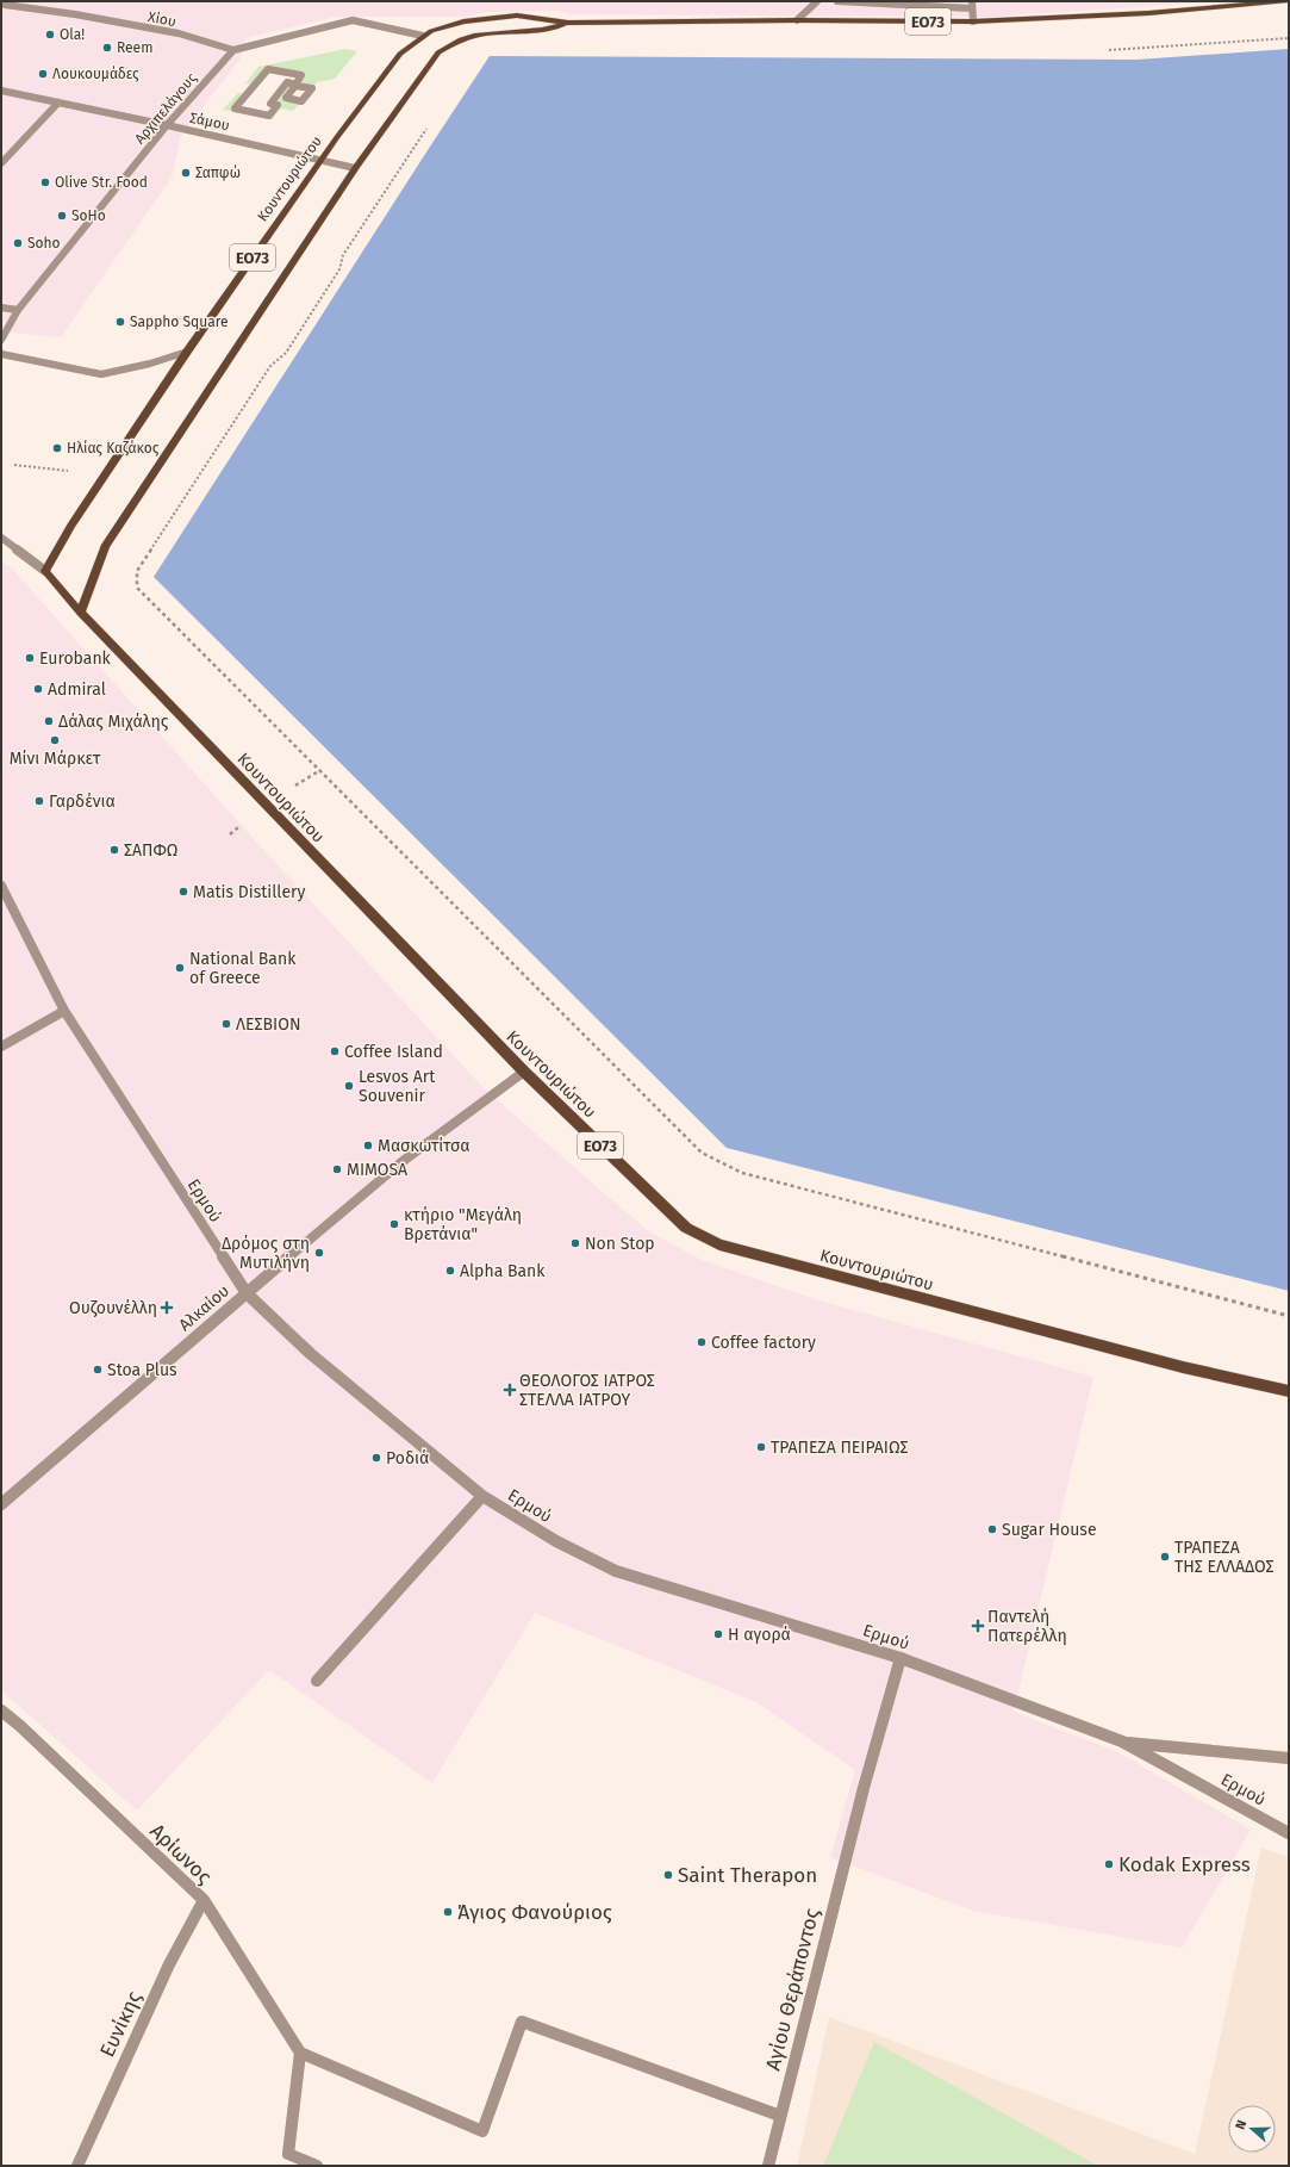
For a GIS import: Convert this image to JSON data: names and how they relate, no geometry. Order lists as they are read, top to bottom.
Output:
{
  "streets": {
    "main road": ["ΕΟ73", "Κουντουριώτου"],
    "street": [
      "Χίου",
      "Αρχιπελάγους",
      "Σάμου",
      "Ερμού",
      "Αλκαίου",
      "Αρίωνος",
      "Αγίου Θεράποντος",
      "Ευνίκης"
    ]
  },
  "crossings": [
    ["Χίου", "Αρχιπελάγους"],
    ["Αρχιπελάγους", "Σάμου"],
    ["Σάμου", "Κουντουριώτου"],
    ["Κουντουριώτου", "Αλκαίου"],
    ["Ερμού", "Αλκαίου"],
    ["Ερμού", "Αγίου Θεράποντος"],
    ["Αρίωνος", "Ευνίκης"]
  ],
  "places": {
    "other": [
      "Ola!",
      "Reem",
      "Λουκουμάδες",
      "Σαπφώ",
      "Olive Str. Food",
      "SoΗo",
      "Soho",
      "Sappho Square",
      "Ηλίας Καζάκος",
      "Eurobank",
      "Admiral",
      "Δάλας Μιχάλης",
      "Μίνι Μάρκετ",
      "Γαρδένια",
      "ΣΑΠΦΩ",
      "Matis Distillery",
      "National Bank of Greece",
      "ΛΕΣΒΙΟΝ",
      "Coffee Island",
      "Lesvos Art Souvenir",
      "Μασκωτίτσα",
      "MIMOSA",
      "κτήριο \"Μεγάλη Βρετάνια\"",
      "Non Stop",
      "Δρόμος στη Μυτιλήνη",
      "Alpha Bank",
      "Coffee factory",
      "Stoa Plus",
      "ΤΡΑΠΕΖΑ ΠΕΙΡΑΙΩΣ",
      "Ροδιά",
      "Sugar House",
      "ΤΡΑΠΕΖΑ ΤΗΣ ΕΛΛΑΔΟΣ",
      "Η αγορά",
      "Kodak Express",
      "Saint Therapon",
      "Άγιος Φανούριος"
    ],
    "health": ["Ουζουνέλλη", "ΘΕΟΛΟΓΟΣ ΙΑΤΡΟΣ ΣΤΕΛΛΑ ΙΑΤΡΟΥ", "Παντελή Πατερέλλη"]
  },
  "north": "left"
}
